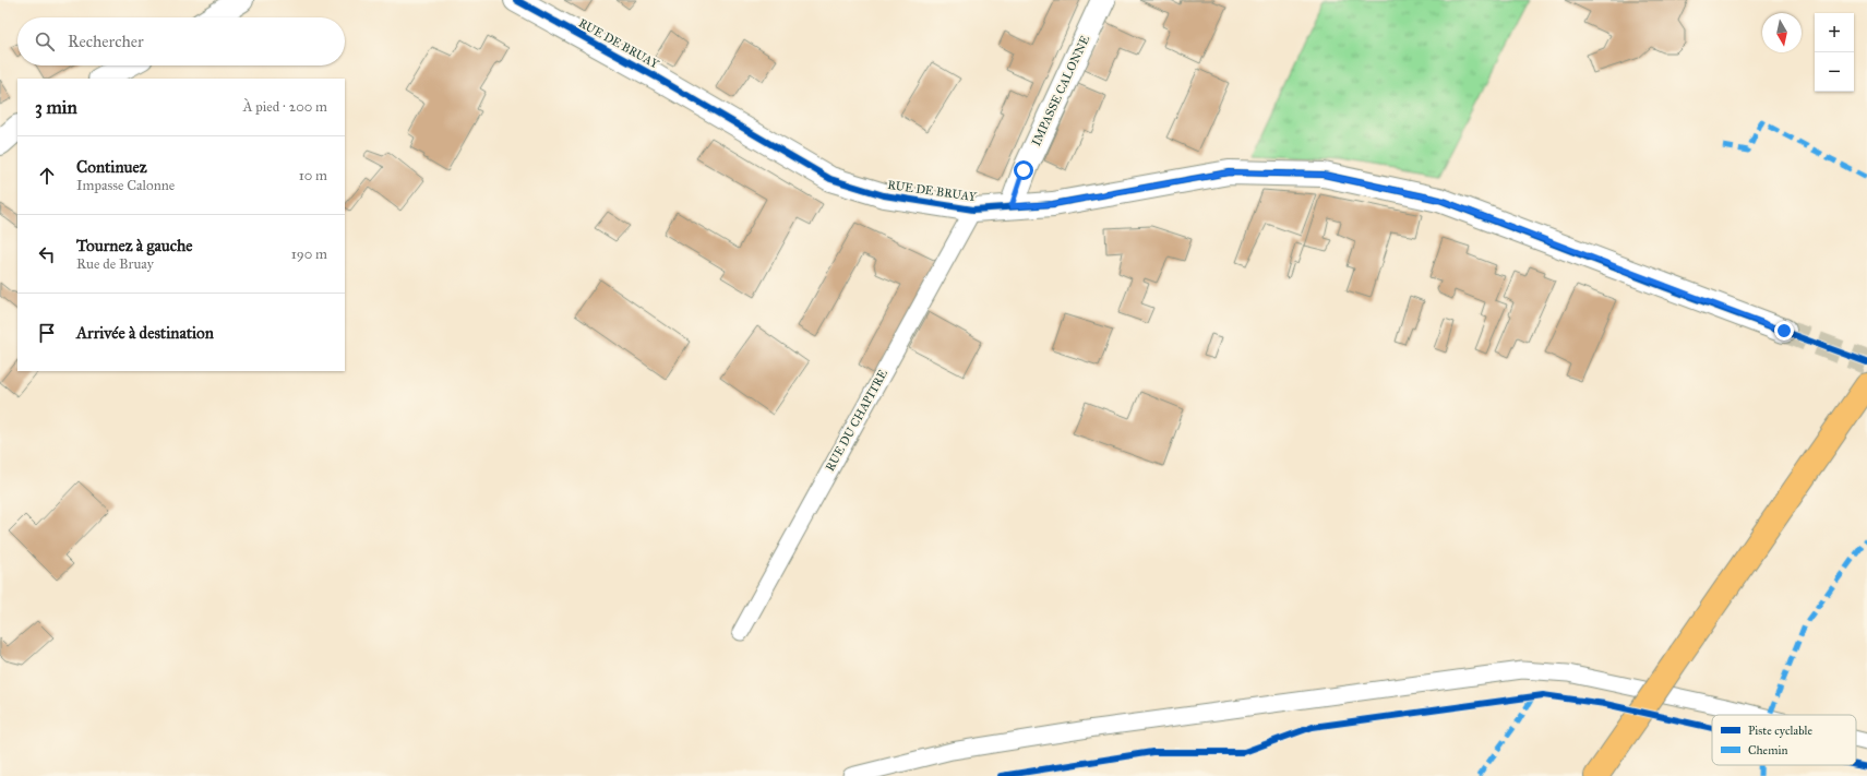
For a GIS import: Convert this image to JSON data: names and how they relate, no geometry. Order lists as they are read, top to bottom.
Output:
{
  "streets": {
    "street": ["RUE DE BRUAY", "IMPASSE CALONNE"],
    "lane": ["RUE DU CHAPITRE"]
  },
  "crossings": [
    ["RUE DE BRUAY", "IMPASSE CALONNE"],
    ["RUE DE BRUAY", "RUE DU CHAPITRE"]
  ],
  "legend": ["Piste cyclable", "Chemin"],
  "north": "bottom",
  "page": {
    "map_buttons": ["+", "−"],
    "search": "Rechercher",
    "heading": ["3 min", "À pied · 200 m"],
    "list": [
      ["Continuez", "Impasse Calonne", "10 m"],
      ["Tournez à gauche", "Rue de Bruay", "190 m"],
      "Arrivée à destination"
    ]
  }
}
